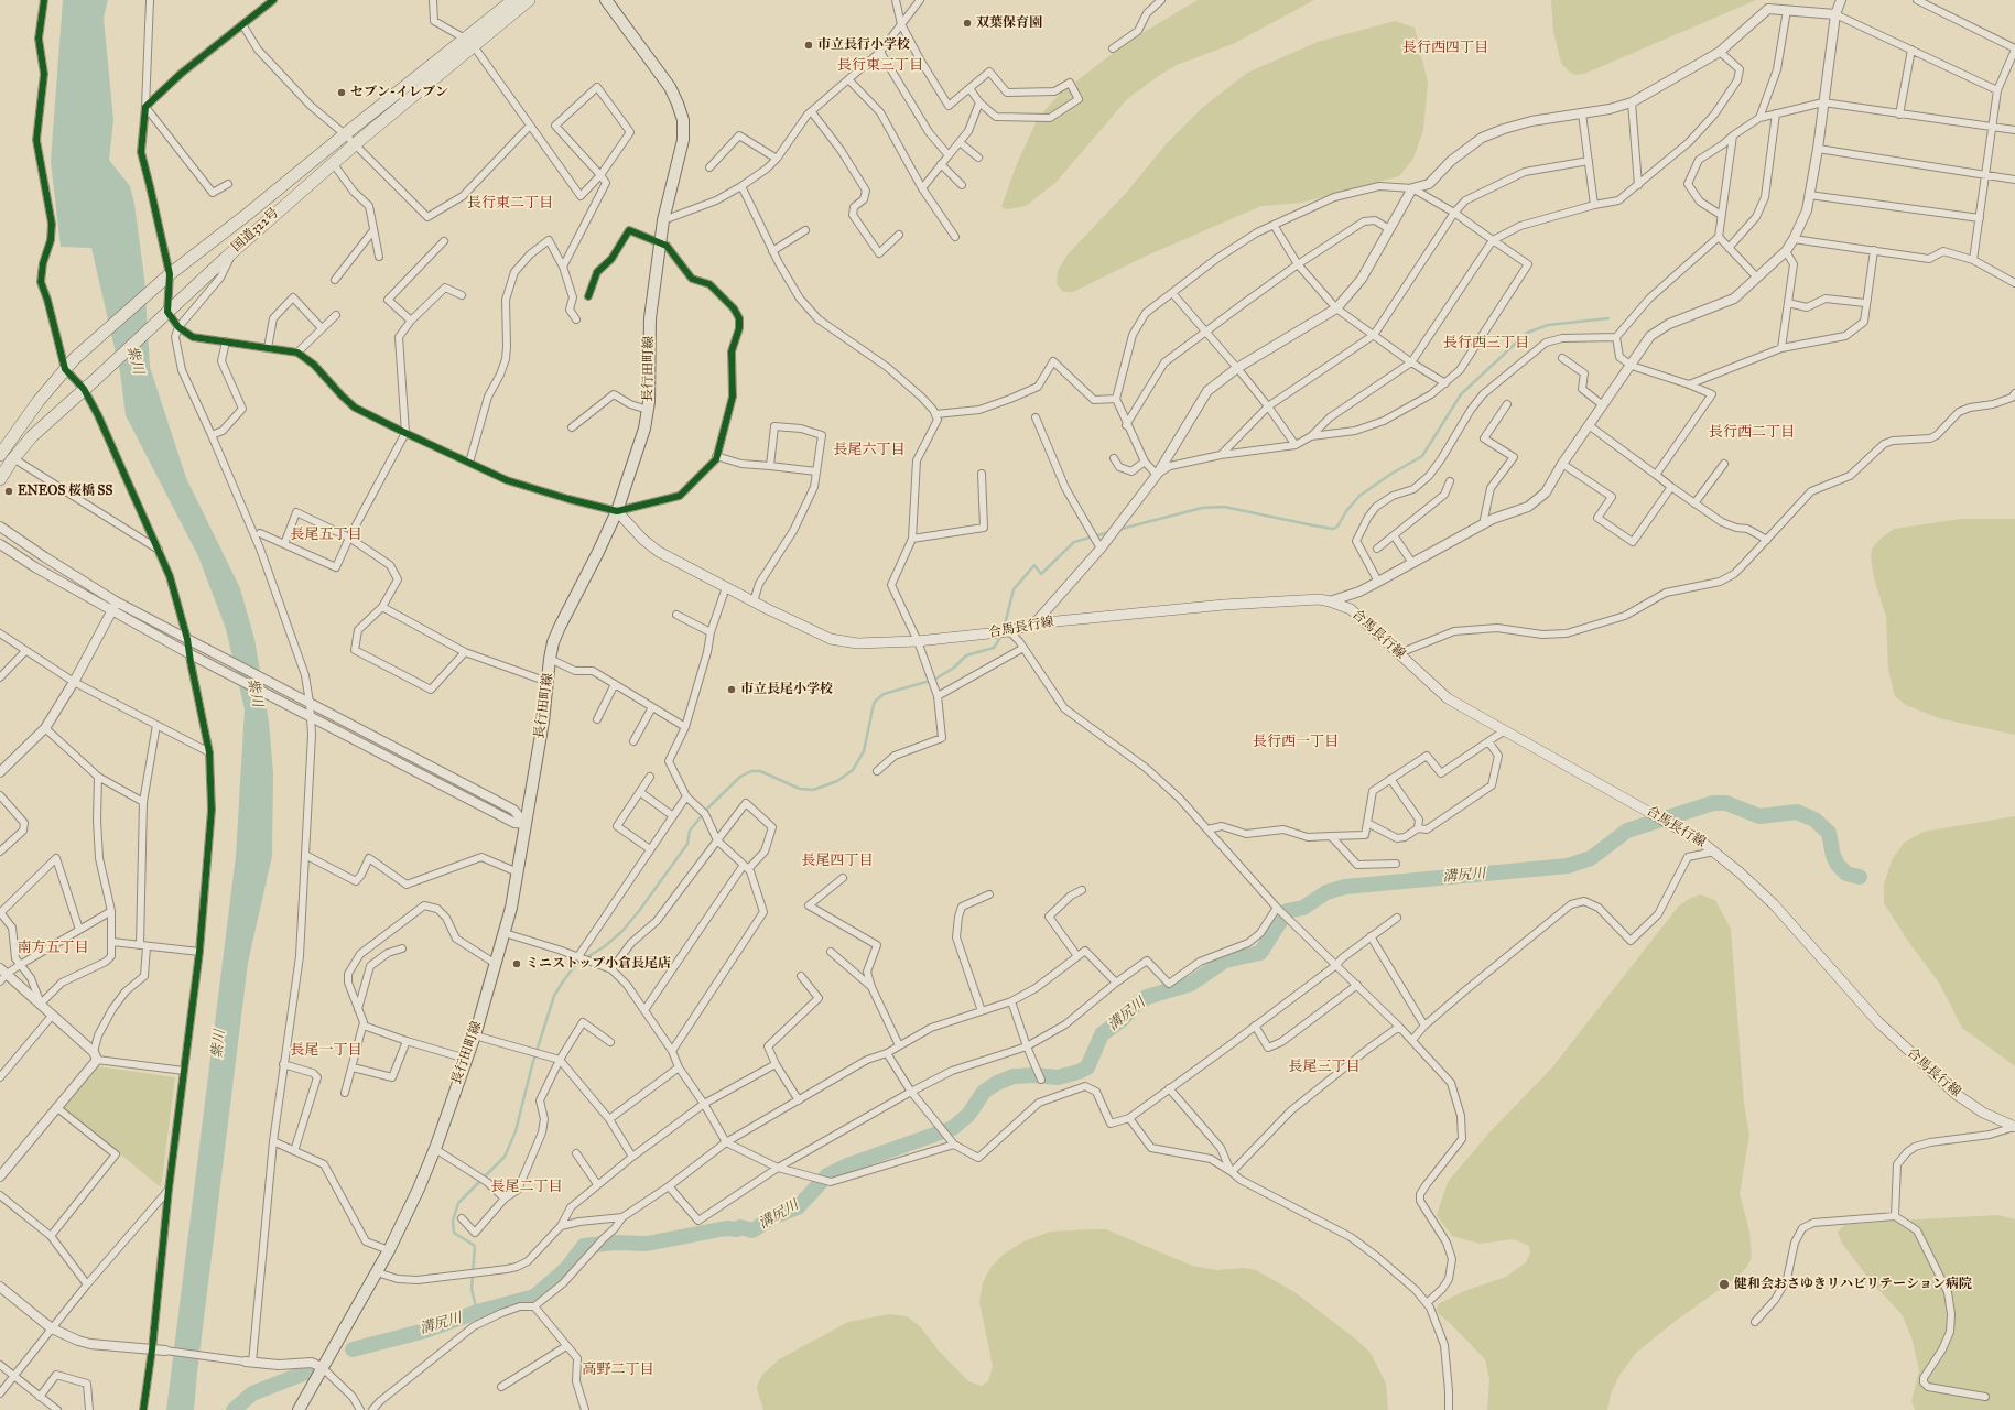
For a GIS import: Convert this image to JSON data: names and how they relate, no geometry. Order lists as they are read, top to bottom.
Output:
{
  "streets": {
    "highway": ["国道322号"],
    "main road": ["長行田町線", "合馬長行線"]
  },
  "crossings": [
    ["長行田町線", "合馬長行線"]
  ],
  "districts": [
    "長行西四丁目",
    "長行東三丁目",
    "長行東二丁目",
    "長行西三丁目",
    "長行西二丁目",
    "長尾六丁目",
    "長尾五丁目",
    "長行西一丁目",
    "長尾四丁目",
    "南方五丁目",
    "長尾一丁目",
    "長尾三丁目",
    "長尾二丁目",
    "高野二丁目"
  ],
  "water": ["紫川", "溝尻川"],
  "places": [
    "双葉保育園",
    "市立長行小学校",
    "セブン-イレブン",
    "ENEOS 桜橋 SS",
    "市立長尾小学校",
    "ミニストップ小倉長尾店",
    "健和会おさゆきリハビリテーション病院"
  ]
}
